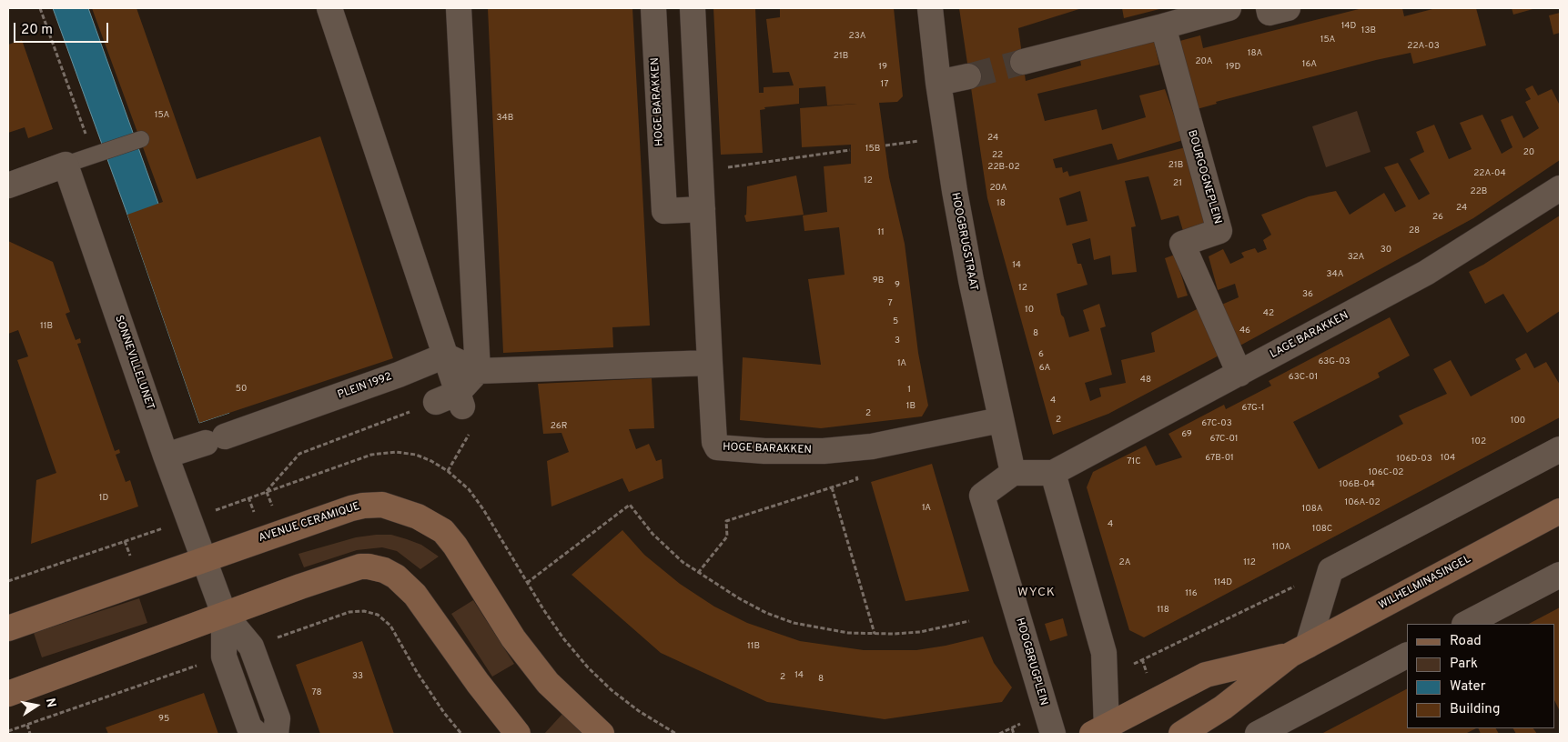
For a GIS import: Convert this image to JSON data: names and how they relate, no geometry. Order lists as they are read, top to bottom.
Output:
{
  "streets": {
    "street": [
      "HOGE BARAKKEN",
      "BOURGOGNEPLEIN",
      "HOOGBRUGSTRAAT",
      "LAGE BARAKKEN",
      "SONNEVILLELUNET",
      "PLEIN 1992",
      "AVENUE CERAMIQUE",
      "WILHELMINASINGEL",
      "HOOGBRUGPLEIN"
    ]
  },
  "crossings": [
    ["HOGE BARAKKEN", "HOOGBRUGSTRAAT"],
    ["BOURGOGNEPLEIN", "LAGE BARAKKEN"],
    ["HOOGBRUGSTRAAT", "HOOGBRUGPLEIN"],
    ["SONNEVILLELUNET", "PLEIN 1992"],
    ["SONNEVILLELUNET", "AVENUE CERAMIQUE"]
  ],
  "districts": ["WYCK"],
  "house_numbers": [
    "14D",
    "13B",
    "23A",
    "15A",
    "22A-03",
    "18A",
    "21B",
    "20A",
    "16A",
    "19",
    "19D",
    "17",
    "15A",
    "34B",
    "24",
    "15B",
    "20",
    "22",
    "21B",
    "22B-02",
    "22A-04",
    "12",
    "21",
    "20A",
    "22B",
    "18",
    "24",
    "26",
    "28",
    "11",
    "30",
    "32A",
    "14",
    "34A",
    "9B",
    "9",
    "12",
    "36",
    "7",
    "10",
    "42",
    "5",
    "11B",
    "46",
    "8",
    "3",
    "6",
    "63G-03",
    "1A",
    "6A",
    "63C-01",
    "48",
    "50",
    "1",
    "4",
    "1B",
    "67G-1",
    "2",
    "2",
    "100",
    "67C-03",
    "26R",
    "69",
    "67C-01",
    "102",
    "67B-01",
    "104",
    "106D-03",
    "71C",
    "106C-02",
    "106B-04",
    "1D",
    "106A-02",
    "1A",
    "108A",
    "4",
    "108C",
    "110A",
    "2A",
    "112",
    "114D",
    "116",
    "118",
    "11B",
    "14",
    "33",
    "2",
    "8",
    "78",
    "95"
  ],
  "legend": [
    "Road",
    "Park",
    "Water",
    "Building"
  ],
  "scale_bar": "20 m",
  "north": "right"
}
